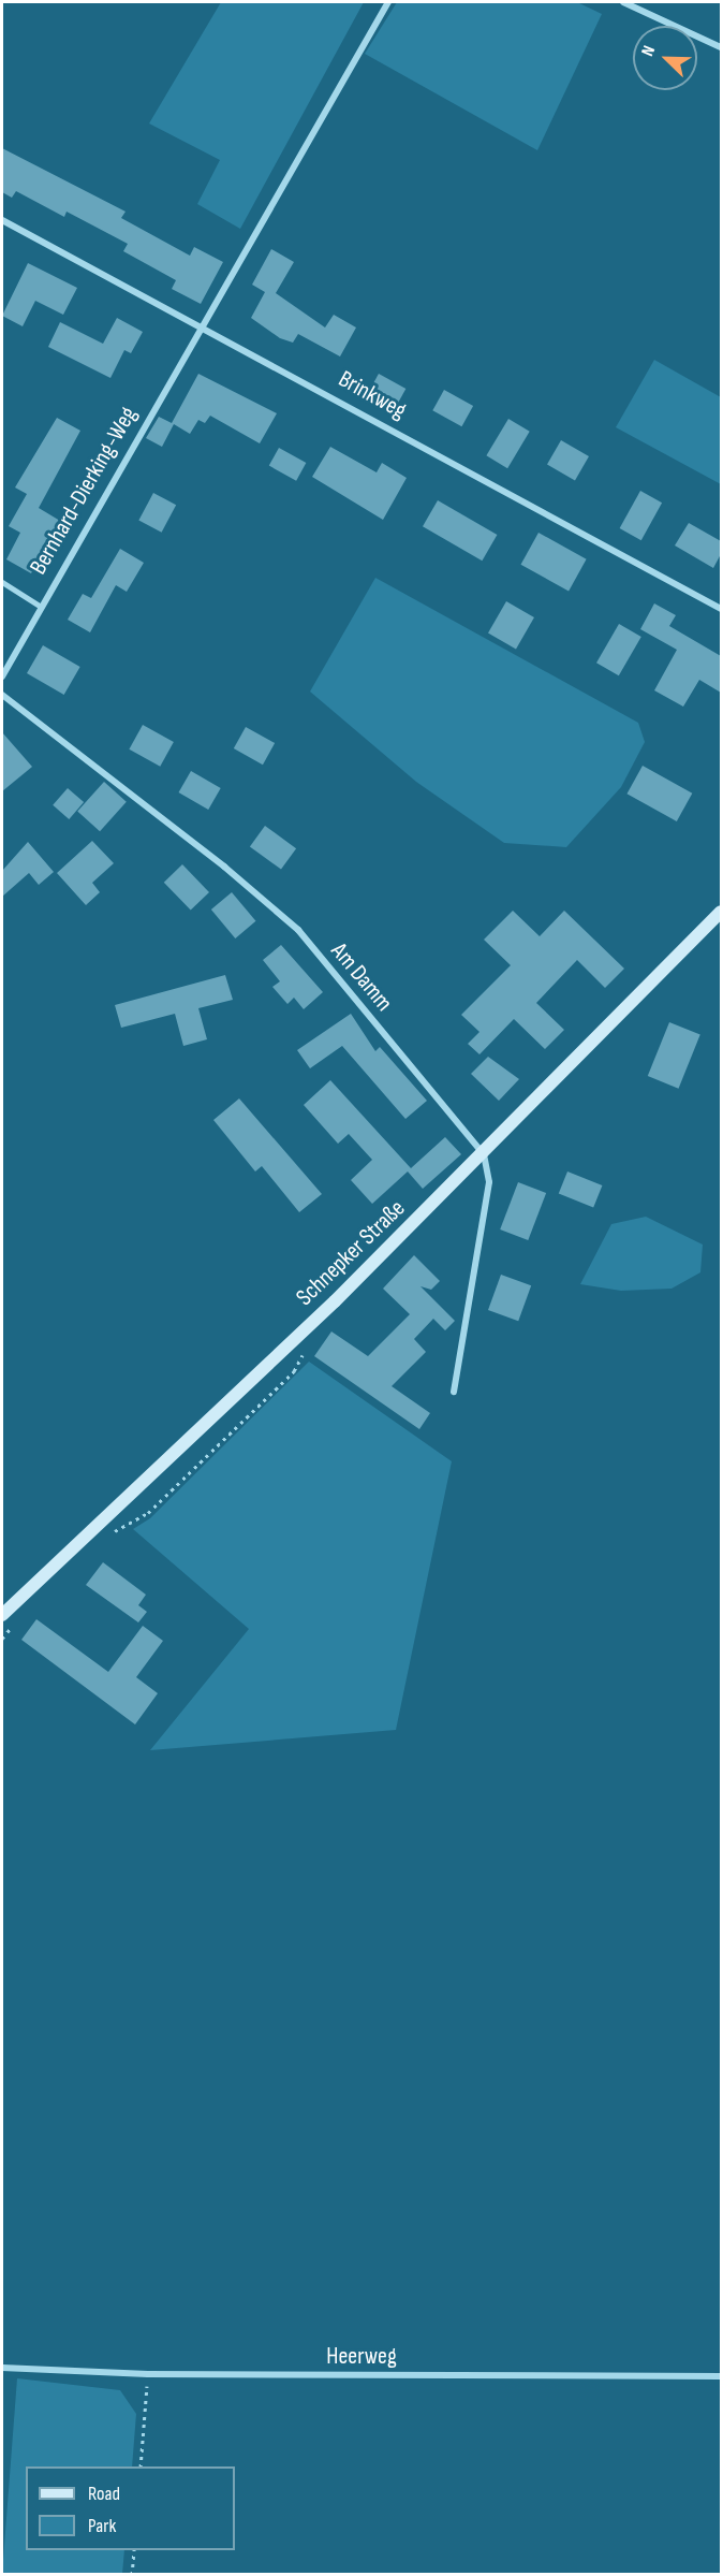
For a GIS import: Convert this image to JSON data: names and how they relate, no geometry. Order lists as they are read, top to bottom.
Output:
{
  "streets": {
    "main road": ["Schnepker Straße"],
    "street": [
      "Brinkweg",
      "Bernhard-Dierking-Weg",
      "Am Damm",
      "Heerweg"
    ]
  },
  "crossings": [
    ["Brinkweg", "Bernhard-Dierking-Weg"],
    ["Am Damm", "Schnepker Straße"]
  ],
  "legend": ["Road", "Park"],
  "north": "top left"
}
